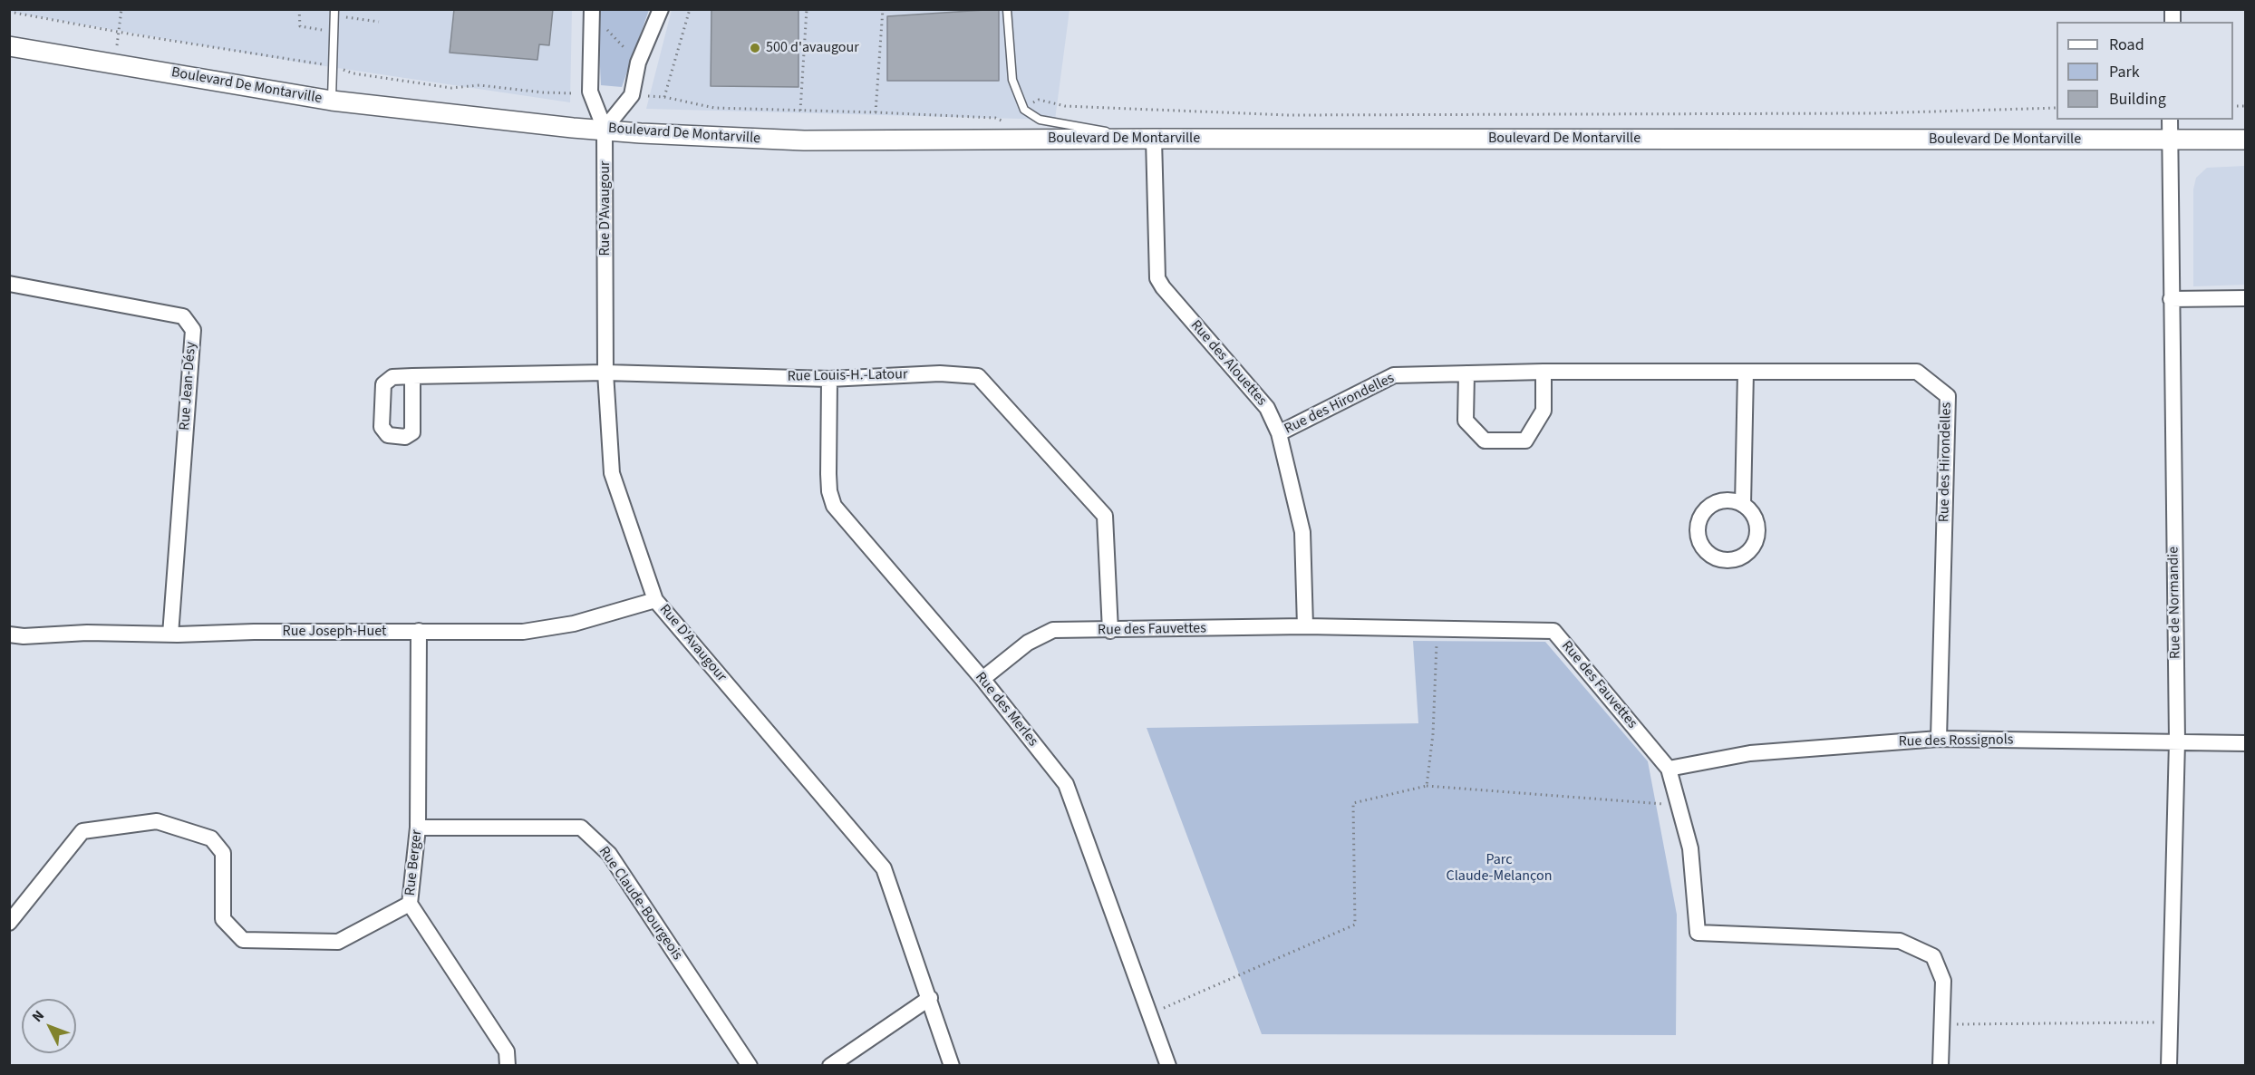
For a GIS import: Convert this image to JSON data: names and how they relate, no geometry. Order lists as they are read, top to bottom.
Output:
{
  "streets": {
    "street": [
      "Boulevard De Montarville",
      "Rue D'Avaugour",
      "Rue des Alouettes",
      "Rue Louis-H.-Latour",
      "Rue Jean-Désy",
      "Rue des Hirondelles",
      "Rue de Normandie",
      "Rue des Fauvettes",
      "Rue Joseph-Huet",
      "Rue des Merles",
      "Rue des Rossignols",
      "Rue Berger",
      "Rue Claude-Bourgeois"
    ]
  },
  "crossings": [
    ["Boulevard De Montarville", "Rue D'Avaugour"],
    ["Boulevard De Montarville", "Rue des Alouettes"],
    ["Boulevard De Montarville", "Rue de Normandie"],
    ["Rue D'Avaugour", "Rue Louis-H.-Latour"],
    ["Rue D'Avaugour", "Rue Joseph-Huet"],
    ["Rue des Alouettes", "Rue des Hirondelles"],
    ["Rue des Alouettes", "Rue des Fauvettes"],
    ["Rue Louis-H.-Latour", "Rue des Fauvettes"],
    ["Rue Louis-H.-Latour", "Rue des Merles"],
    ["Rue Jean-Désy", "Rue Joseph-Huet"],
    ["Rue des Hirondelles", "Rue des Rossignols"],
    ["Rue de Normandie", "Rue des Rossignols"],
    ["Rue des Fauvettes", "Rue des Merles"],
    ["Rue des Fauvettes", "Rue des Rossignols"],
    ["Rue Joseph-Huet", "Rue Berger"],
    ["Rue Berger", "Rue Claude-Bourgeois"]
  ],
  "parks": ["Parc Claude-Melançon"],
  "places": ["500 d'avaugour"],
  "legend": ["Road", "Park", "Building"],
  "north": "top left"
}
